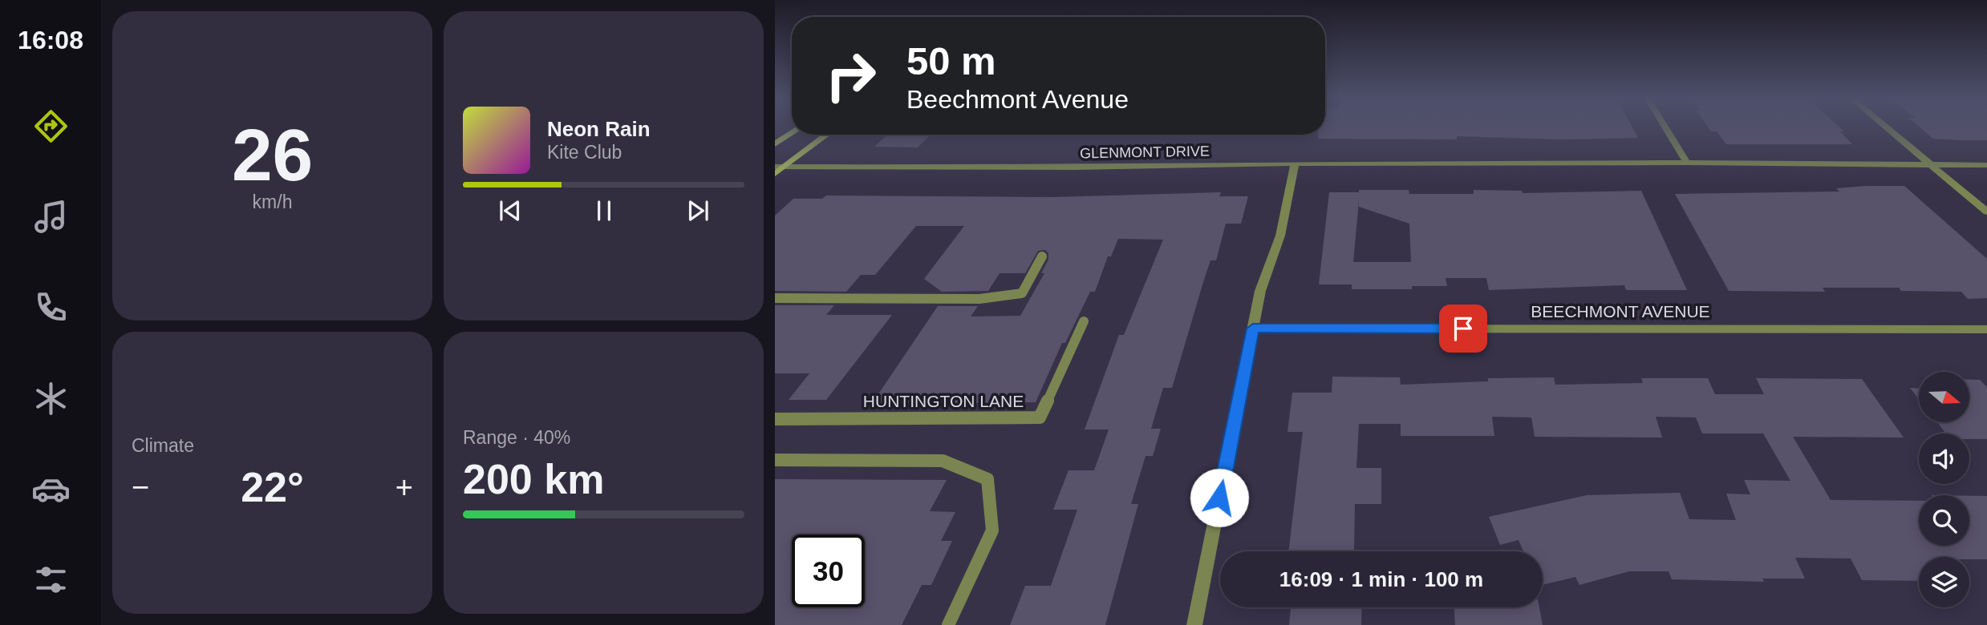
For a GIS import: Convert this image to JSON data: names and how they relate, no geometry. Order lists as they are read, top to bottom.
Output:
{
  "streets": {
    "street": ["GLENMONT DRIVE", "BEECHMONT AVENUE"],
    "lane": ["HUNTINGTON LANE"]
  },
  "north": "right",
  "page": {
    "tabs": "16:08",
    "tile": [
      ["26", "km/h"],
      "Climate",
      ["Range · 40%", "200 km"]
    ],
    "turn": ["50 m", "Beechmont Avenue"],
    "song": ["Neon Rain", "Kite Club"],
    "heat": ["−", "22°", "+"],
    "limit": "30",
    "trip": "16:09 · 1 min · 100 m"
  }
}
